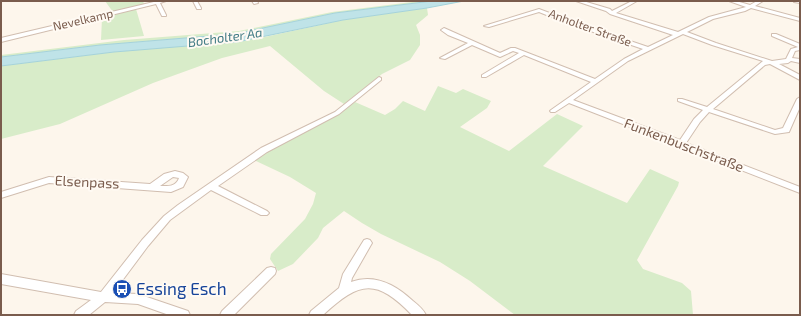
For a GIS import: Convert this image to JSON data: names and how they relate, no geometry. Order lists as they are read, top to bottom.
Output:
{
  "streets": {
    "street": [
      "Nevelkamp",
      "Anholter Straße",
      "Funkenbuschstraße",
      "Elsenpass"
    ]
  },
  "crossings": [
    ["Anholter Straße", "Funkenbuschstraße"]
  ],
  "water": ["Bocholter Aa"],
  "places": {
    "bus stop": ["Essing Esch"]
  }
}
